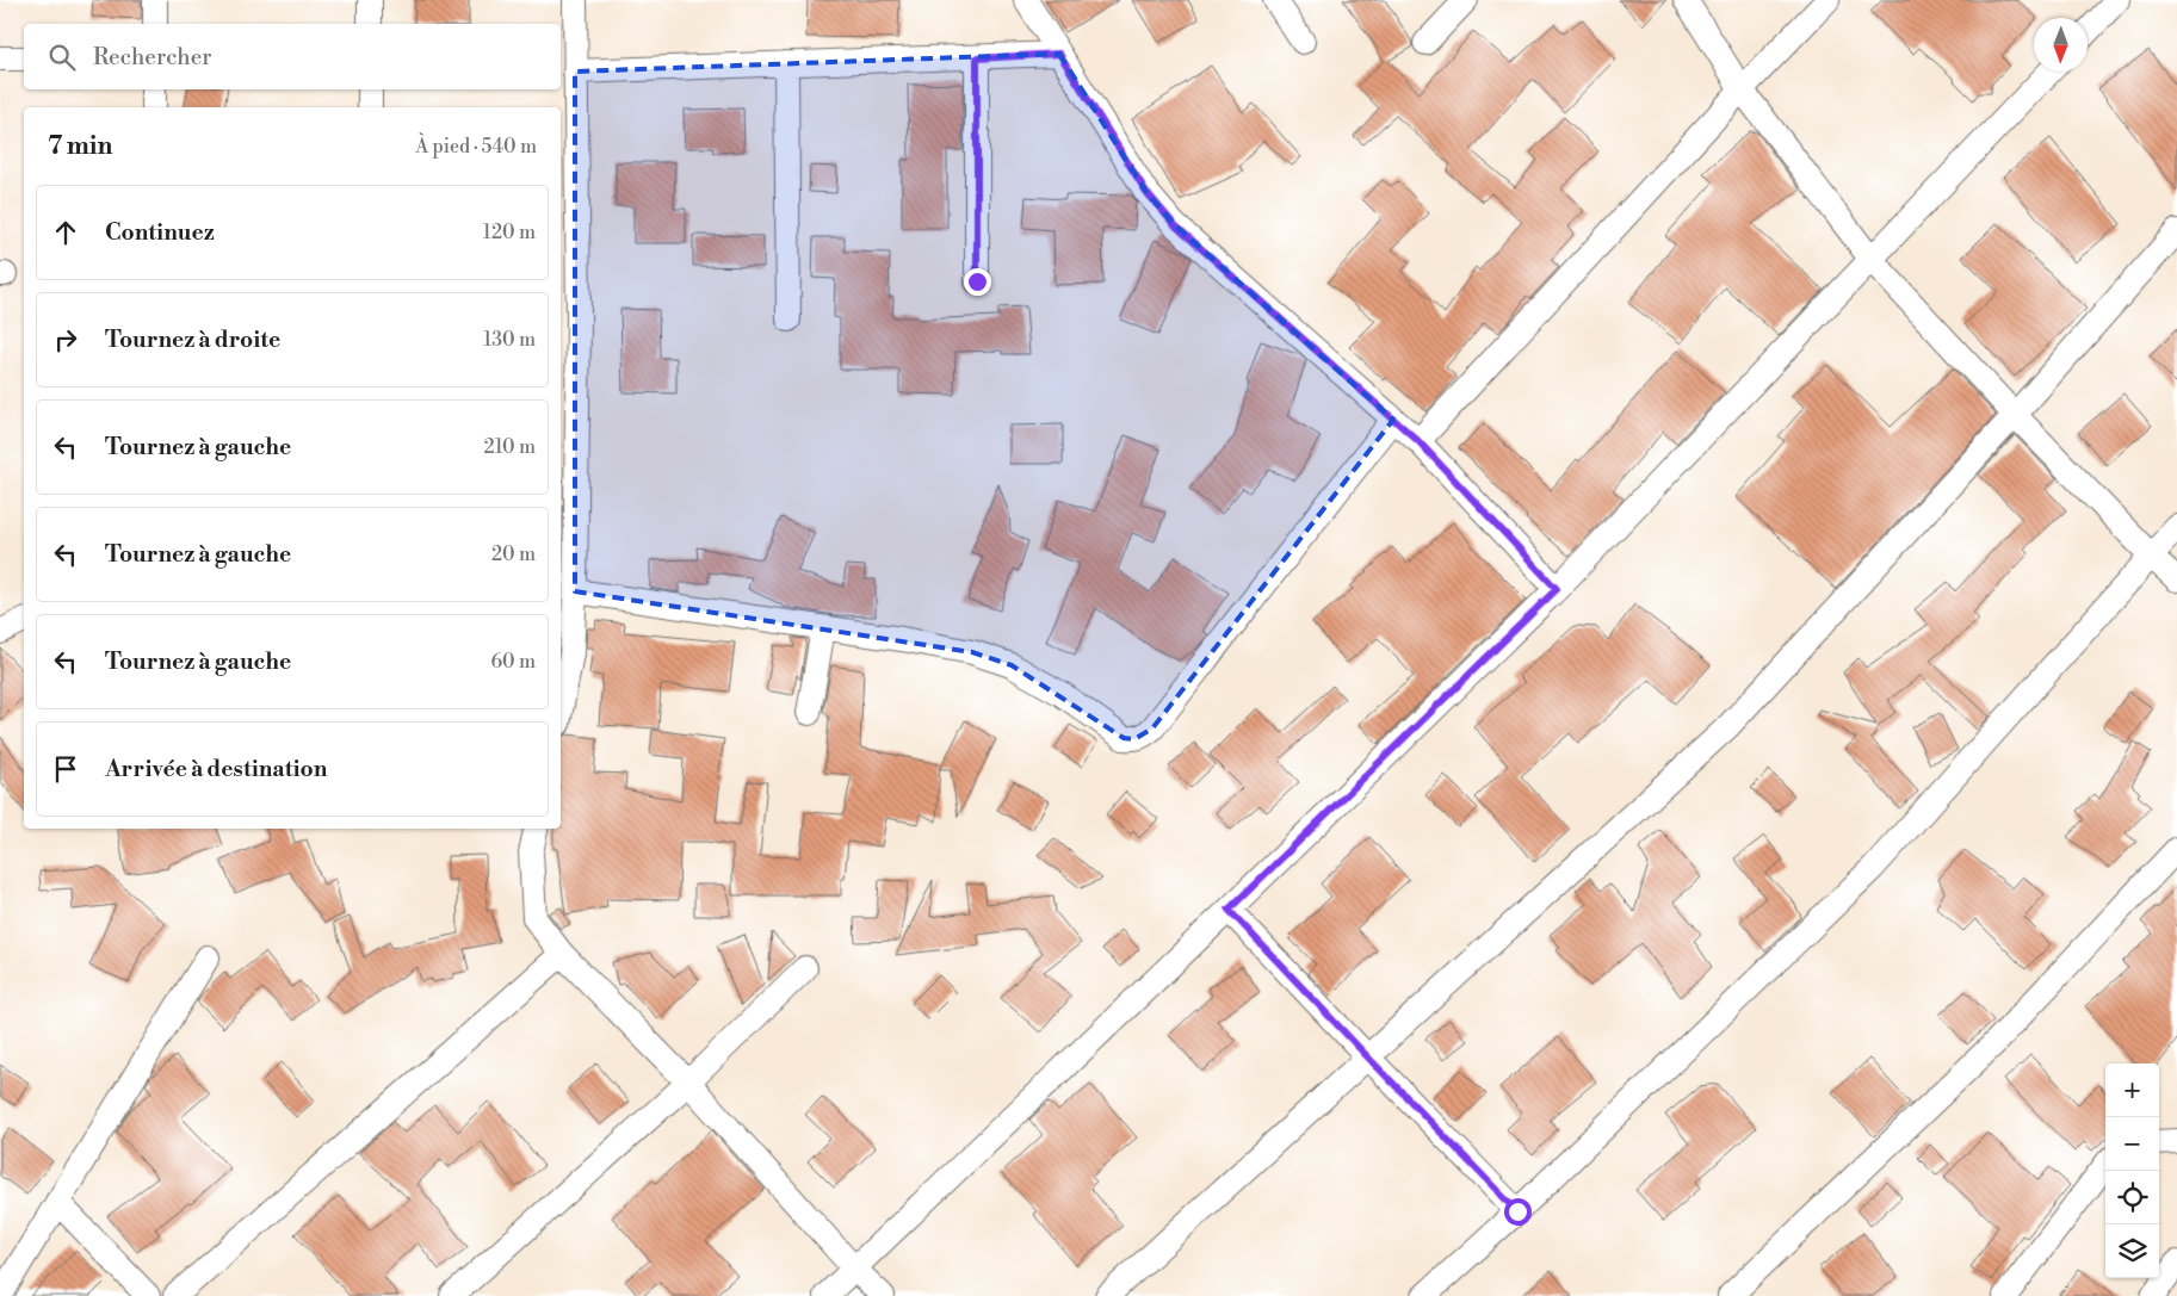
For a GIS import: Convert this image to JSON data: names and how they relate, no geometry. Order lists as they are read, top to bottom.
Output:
{
  "north": "bottom",
  "page": {
    "search": "Rechercher",
    "heading": ["7 min", "À pied · 540 m"],
    "list": [
      ["Continuez", "120 m"],
      ["Tournez à droite", "130 m"],
      ["Tournez à gauche", "210 m"],
      ["Tournez à gauche", "20 m"],
      ["Tournez à gauche", "60 m"],
      "Arrivée à destination"
    ],
    "map_buttons": ["+", "−"]
  }
}
